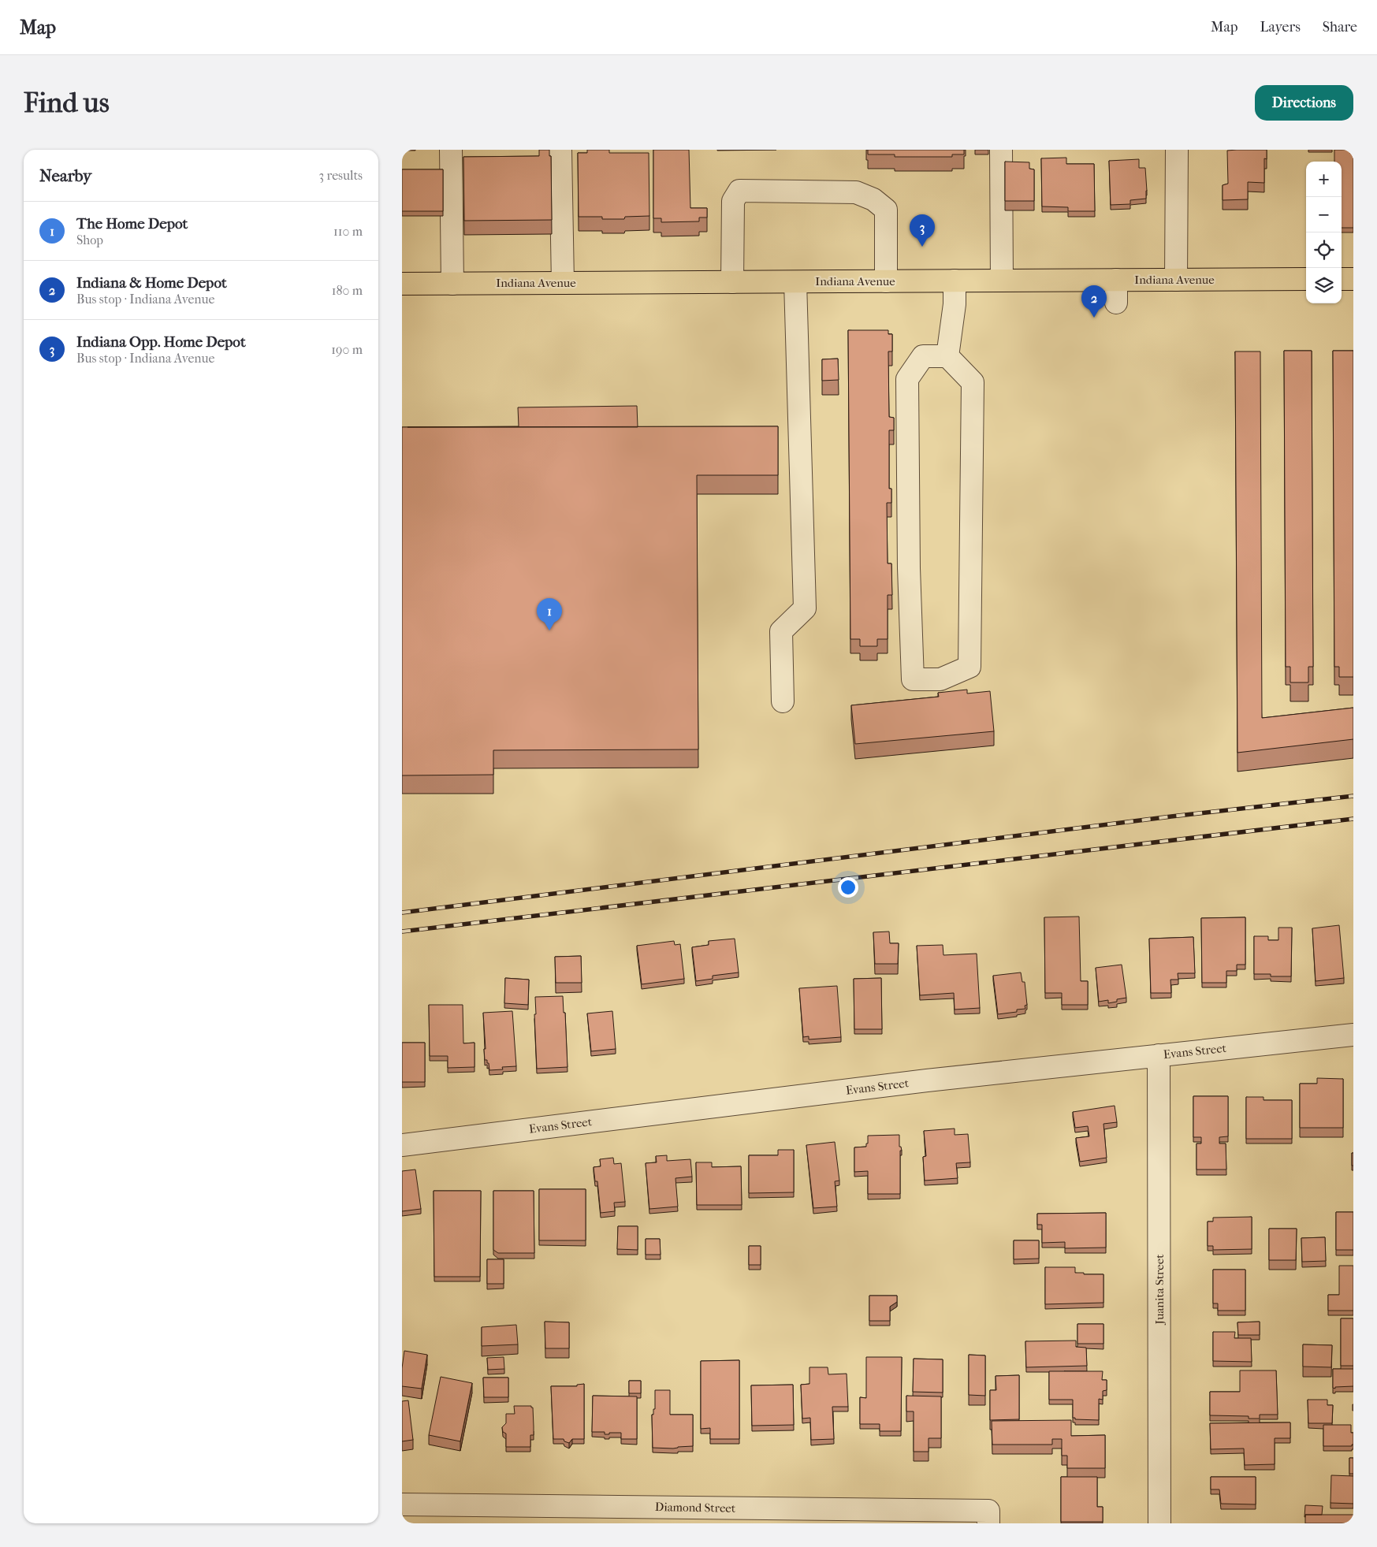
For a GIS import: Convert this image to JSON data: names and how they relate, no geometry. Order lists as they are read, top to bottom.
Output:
{
  "streets": {
    "main road": ["Indiana Avenue"],
    "street": ["Evans Street", "Juanita Street", "Diamond Street"]
  },
  "crossings": [
    ["Evans Street", "Juanita Street"]
  ],
  "page": {
    "header": "Map",
    "nav": ["Map", "Layers", "Share"],
    "buttons": "Directions",
    "title": "Find us",
    "heading": ["Nearby", "3 results"],
    "map_buttons": ["+", "−"],
    "list": [
      {
        "mark": "1",
        "name": "The Home Depot",
        "note": "Shop",
        "value": "110 m"
      },
      {
        "mark": "2",
        "name": "Indiana & Home Depot",
        "note": "Bus stop · Indiana Avenue",
        "value": "180 m"
      },
      {
        "mark": "3",
        "name": "Indiana Opp. Home Depot",
        "note": "Bus stop · Indiana Avenue",
        "value": "190 m"
      }
    ],
    "pins": ["3", "2", "1"]
  }
}
